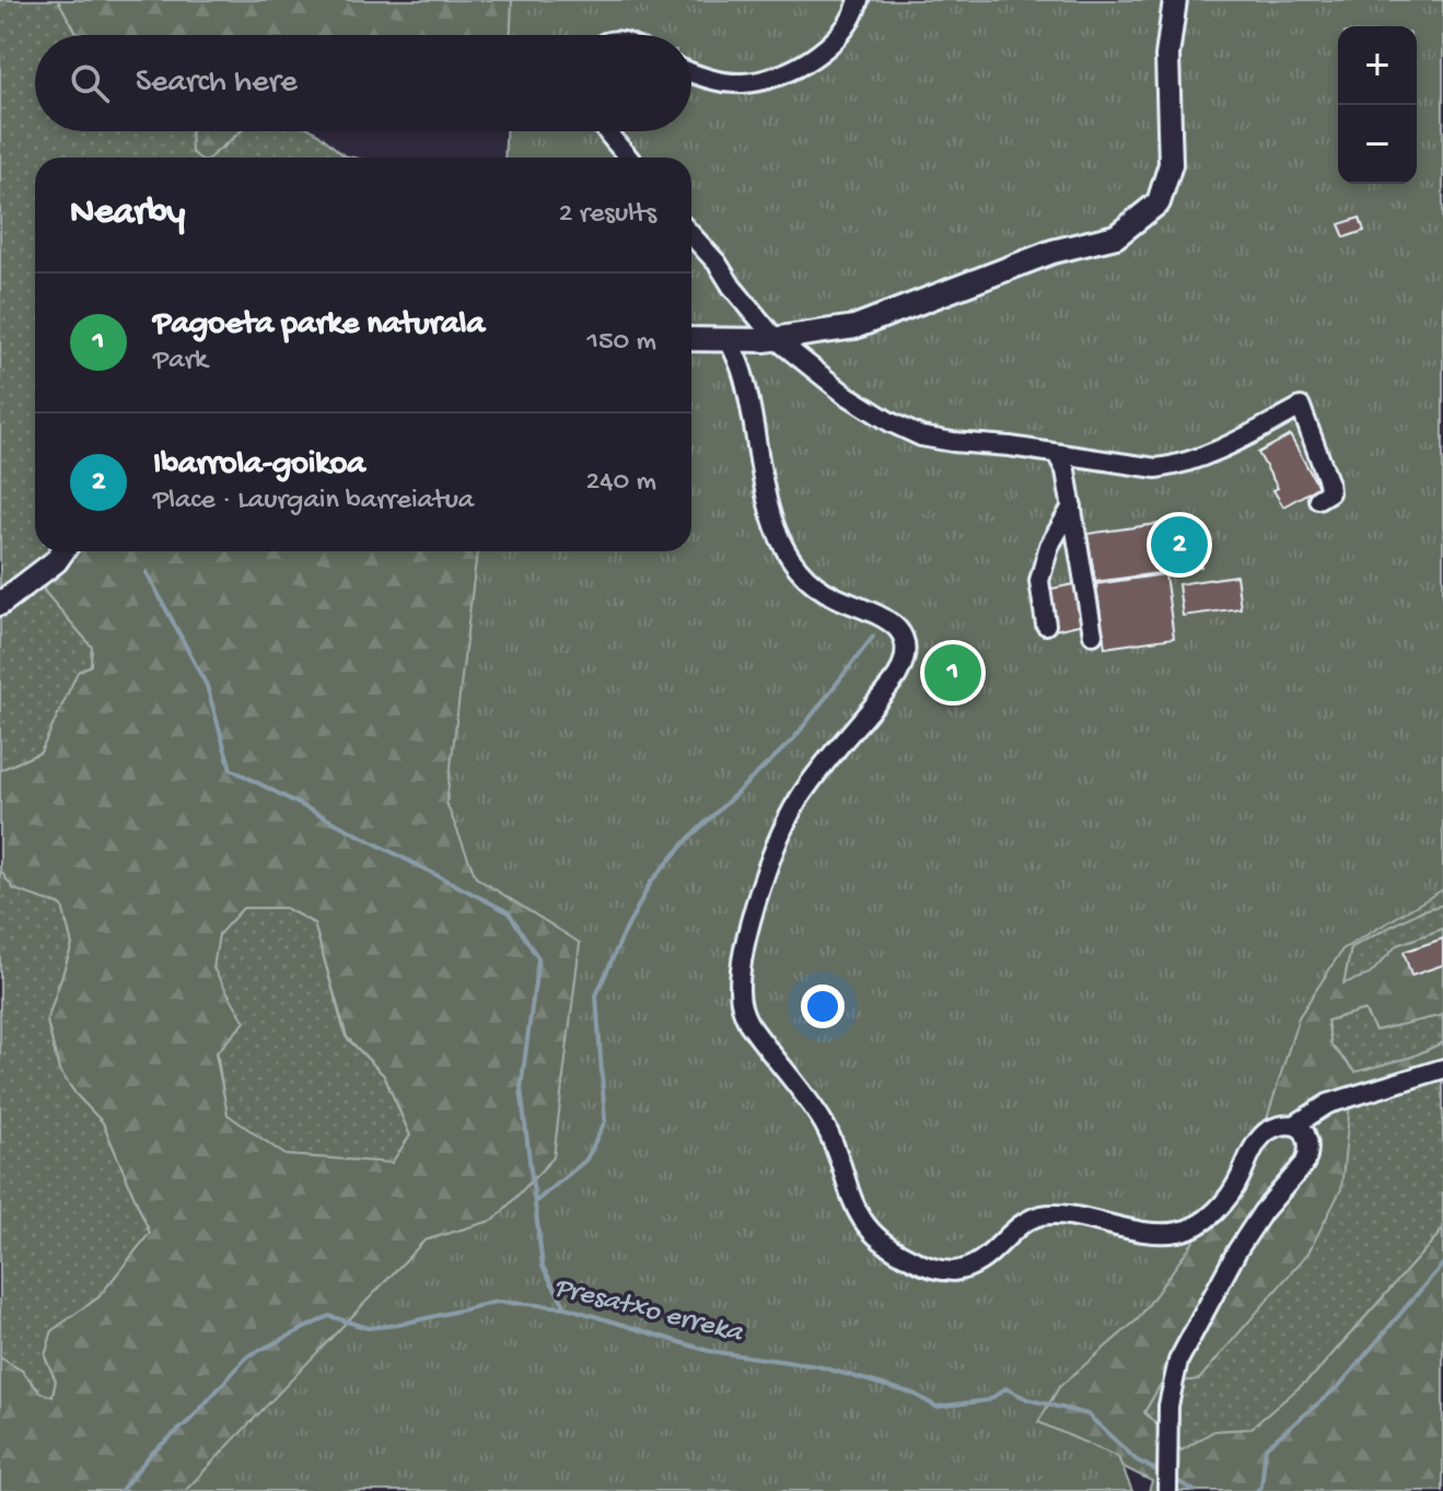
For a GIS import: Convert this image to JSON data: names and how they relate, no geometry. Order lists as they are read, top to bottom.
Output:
{
  "water": ["Presatxo erreka"],
  "page": {
    "map_buttons": ["+", "−"],
    "search": "Search here",
    "heading": ["Nearby", "2 results"],
    "list": [
      {
        "mark": "1",
        "name": "Pagoeta parke naturala",
        "note": "Park",
        "value": "150 m"
      },
      {
        "mark": "2",
        "name": "Ibarrola-goikoa",
        "note": "Place · Laurgain barreiatua",
        "value": "240 m"
      }
    ],
    "pins": ["2", "1"]
  }
}
